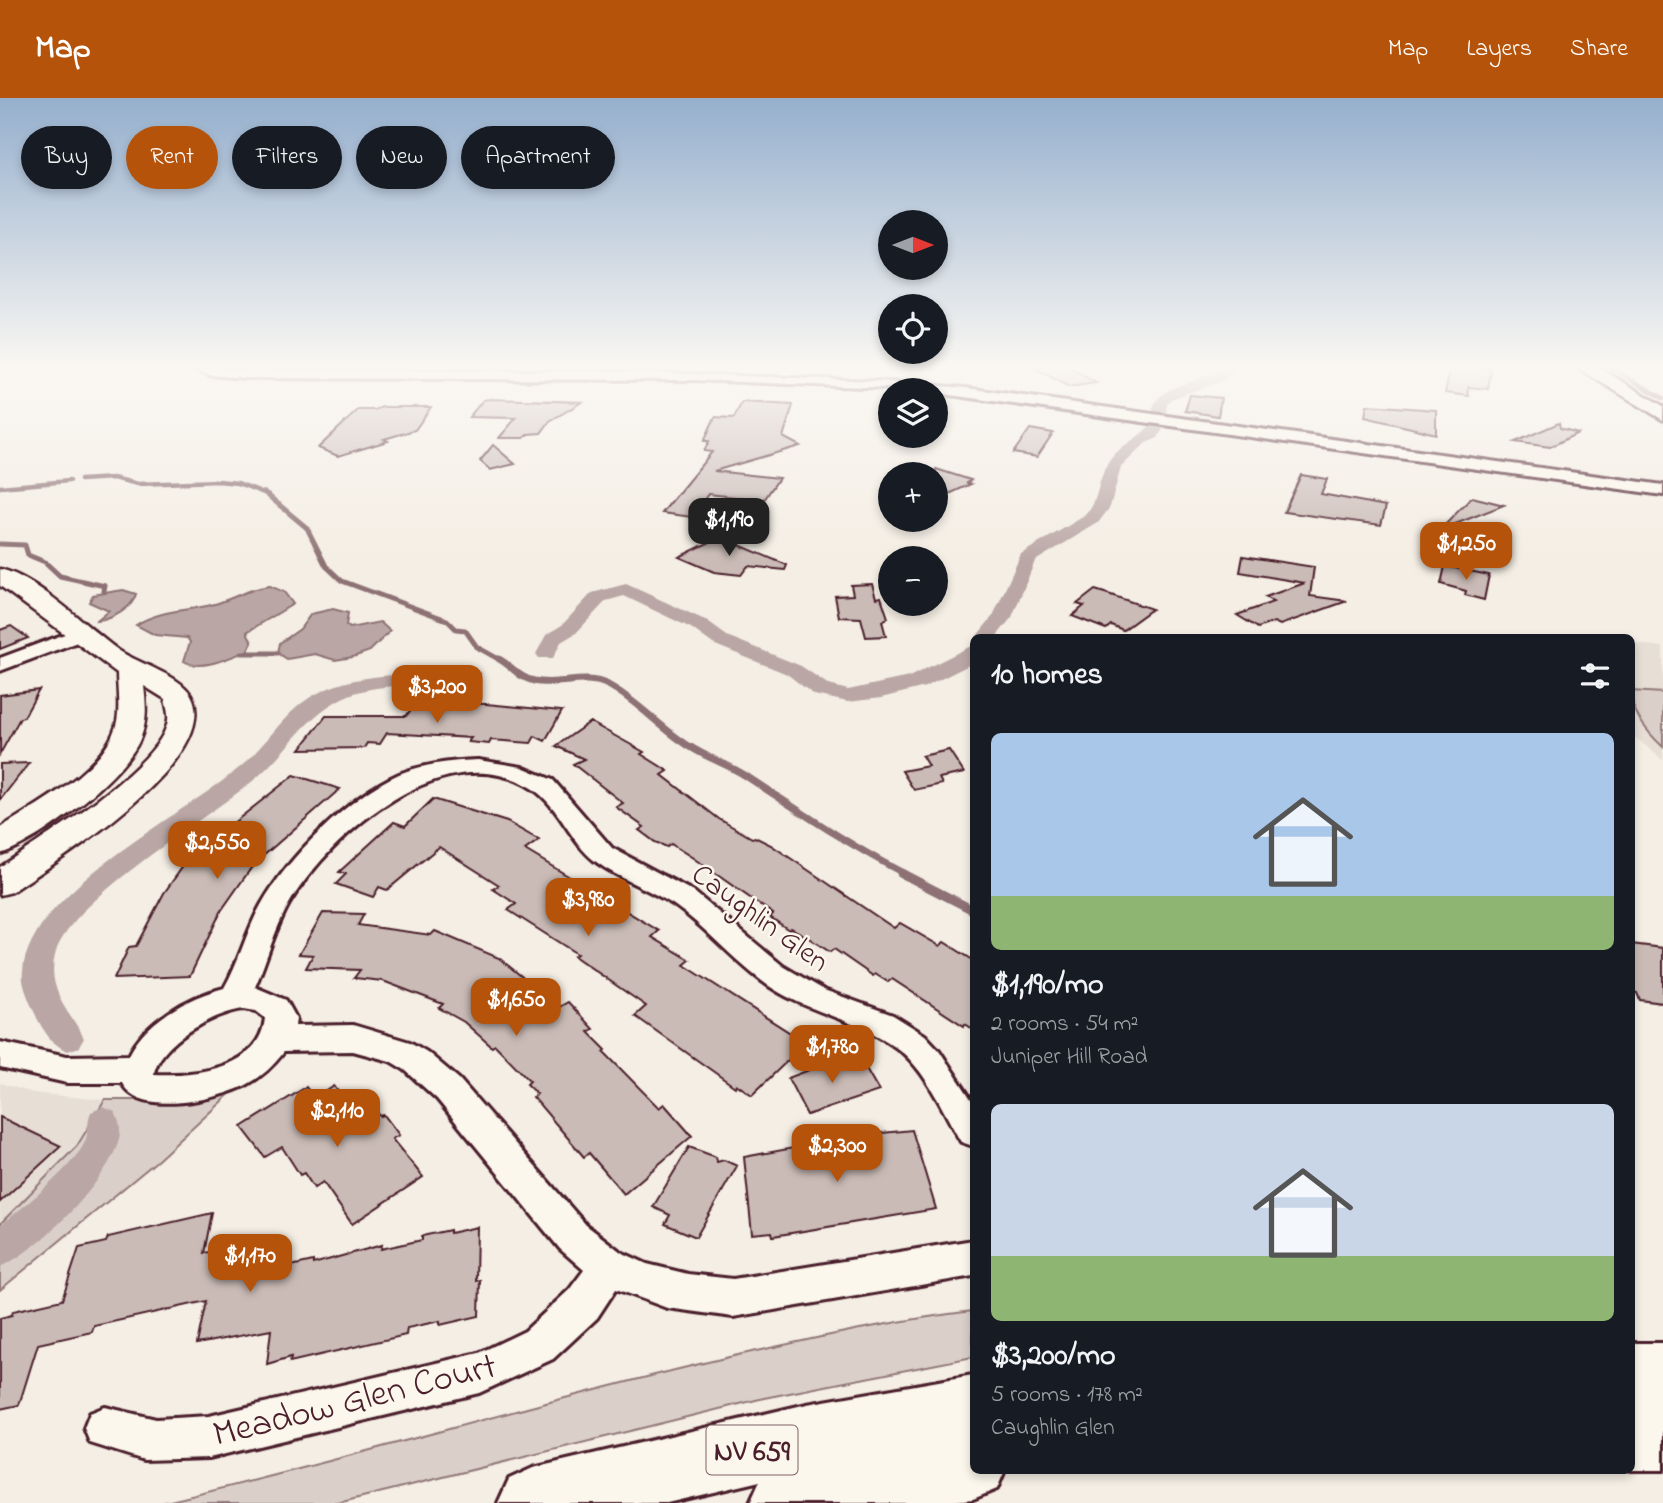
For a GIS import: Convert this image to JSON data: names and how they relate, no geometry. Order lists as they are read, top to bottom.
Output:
{
  "streets": {
    "main road": ["NV 659"],
    "street": ["Caughlin Glen", "Meadow Glen Court"]
  },
  "north": "right",
  "page": {
    "header": "Map",
    "nav": ["Map", "Layers", "Share"],
    "chip": [
      "Buy",
      "Rent",
      "Filters",
      "New",
      "Apartment"
    ],
    "map_buttons": ["+", "−"],
    "price": [
      "$1,190",
      "$1,250",
      "$3,200",
      "$2,550",
      "$3,980",
      "$1,650",
      "$1,780",
      "$2,110",
      "$2,300",
      "$1,170"
    ],
    "heading": "10 homes",
    "list": [
      {
        "name": "$1,190/mo",
        "note": "2 rooms · 54 m² · Juniper Hill Road"
      },
      {
        "name": "$3,200/mo",
        "note": "5 rooms · 178 m² · Caughlin Glen"
      }
    ]
  }
}
